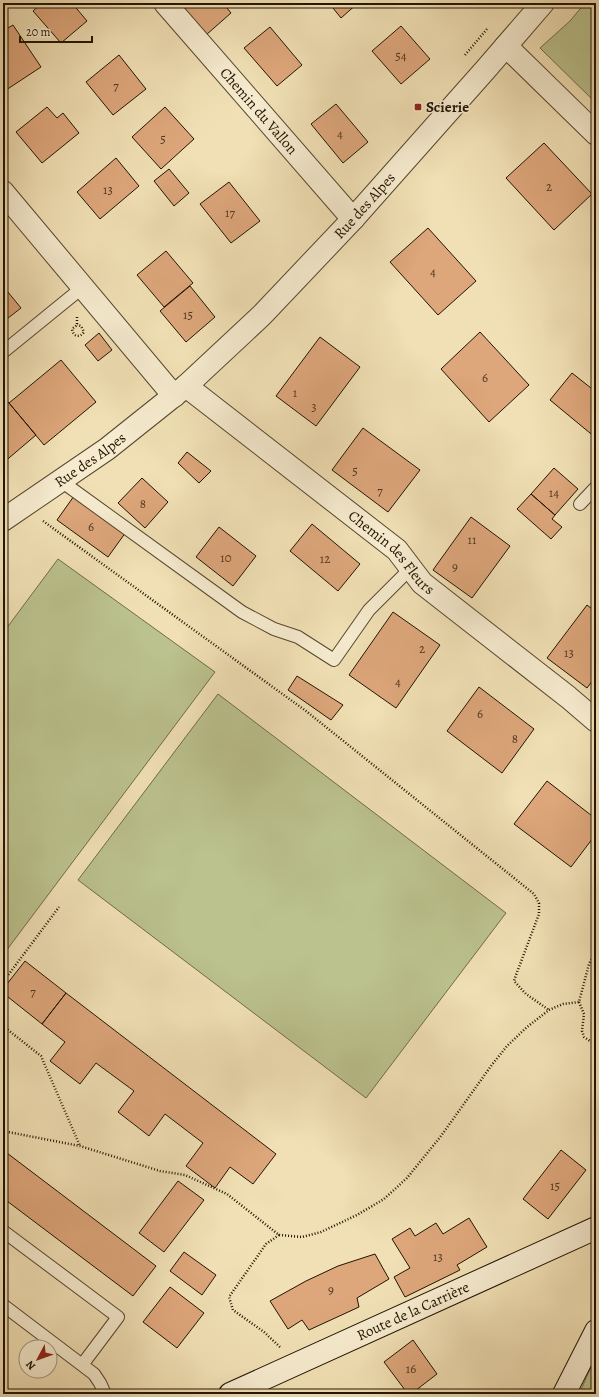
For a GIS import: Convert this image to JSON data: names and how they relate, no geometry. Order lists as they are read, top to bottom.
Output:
{
  "streets": {
    "street": [
      "Chemin du Vallon",
      "Rue des Alpes",
      "Chemin des Fleurs",
      "Route de la Carrière"
    ]
  },
  "crossings": [
    ["Chemin du Vallon", "Rue des Alpes"],
    ["Rue des Alpes", "Chemin des Fleurs"]
  ],
  "places": {
    "transit": ["Scierie"]
  },
  "house_numbers": [
    "54",
    "7",
    "4",
    "5",
    "2",
    "13",
    "17",
    "4",
    "15",
    "6",
    "1",
    "3",
    "5",
    "7",
    "14",
    "8",
    "6",
    "11",
    "10",
    "12",
    "9",
    "2",
    "13",
    "4",
    "6",
    "8",
    "7",
    "15",
    "13",
    "9",
    "16"
  ],
  "scale_bar": "20 m",
  "north": "bottom left"
}
